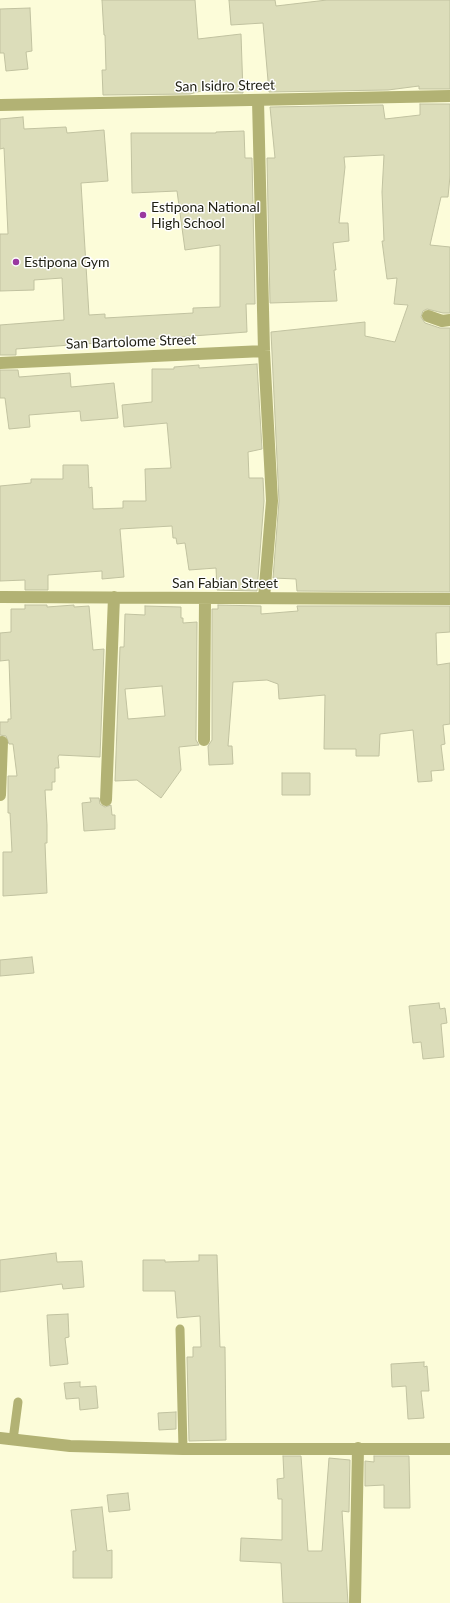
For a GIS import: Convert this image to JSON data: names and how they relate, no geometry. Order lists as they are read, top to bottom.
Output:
{
  "streets": {
    "street": ["San Isidro Street", "San Bartolome Street", "San Fabian Street"]
  },
  "places": ["Estipona National High School", "Estipona Gym"]
}
